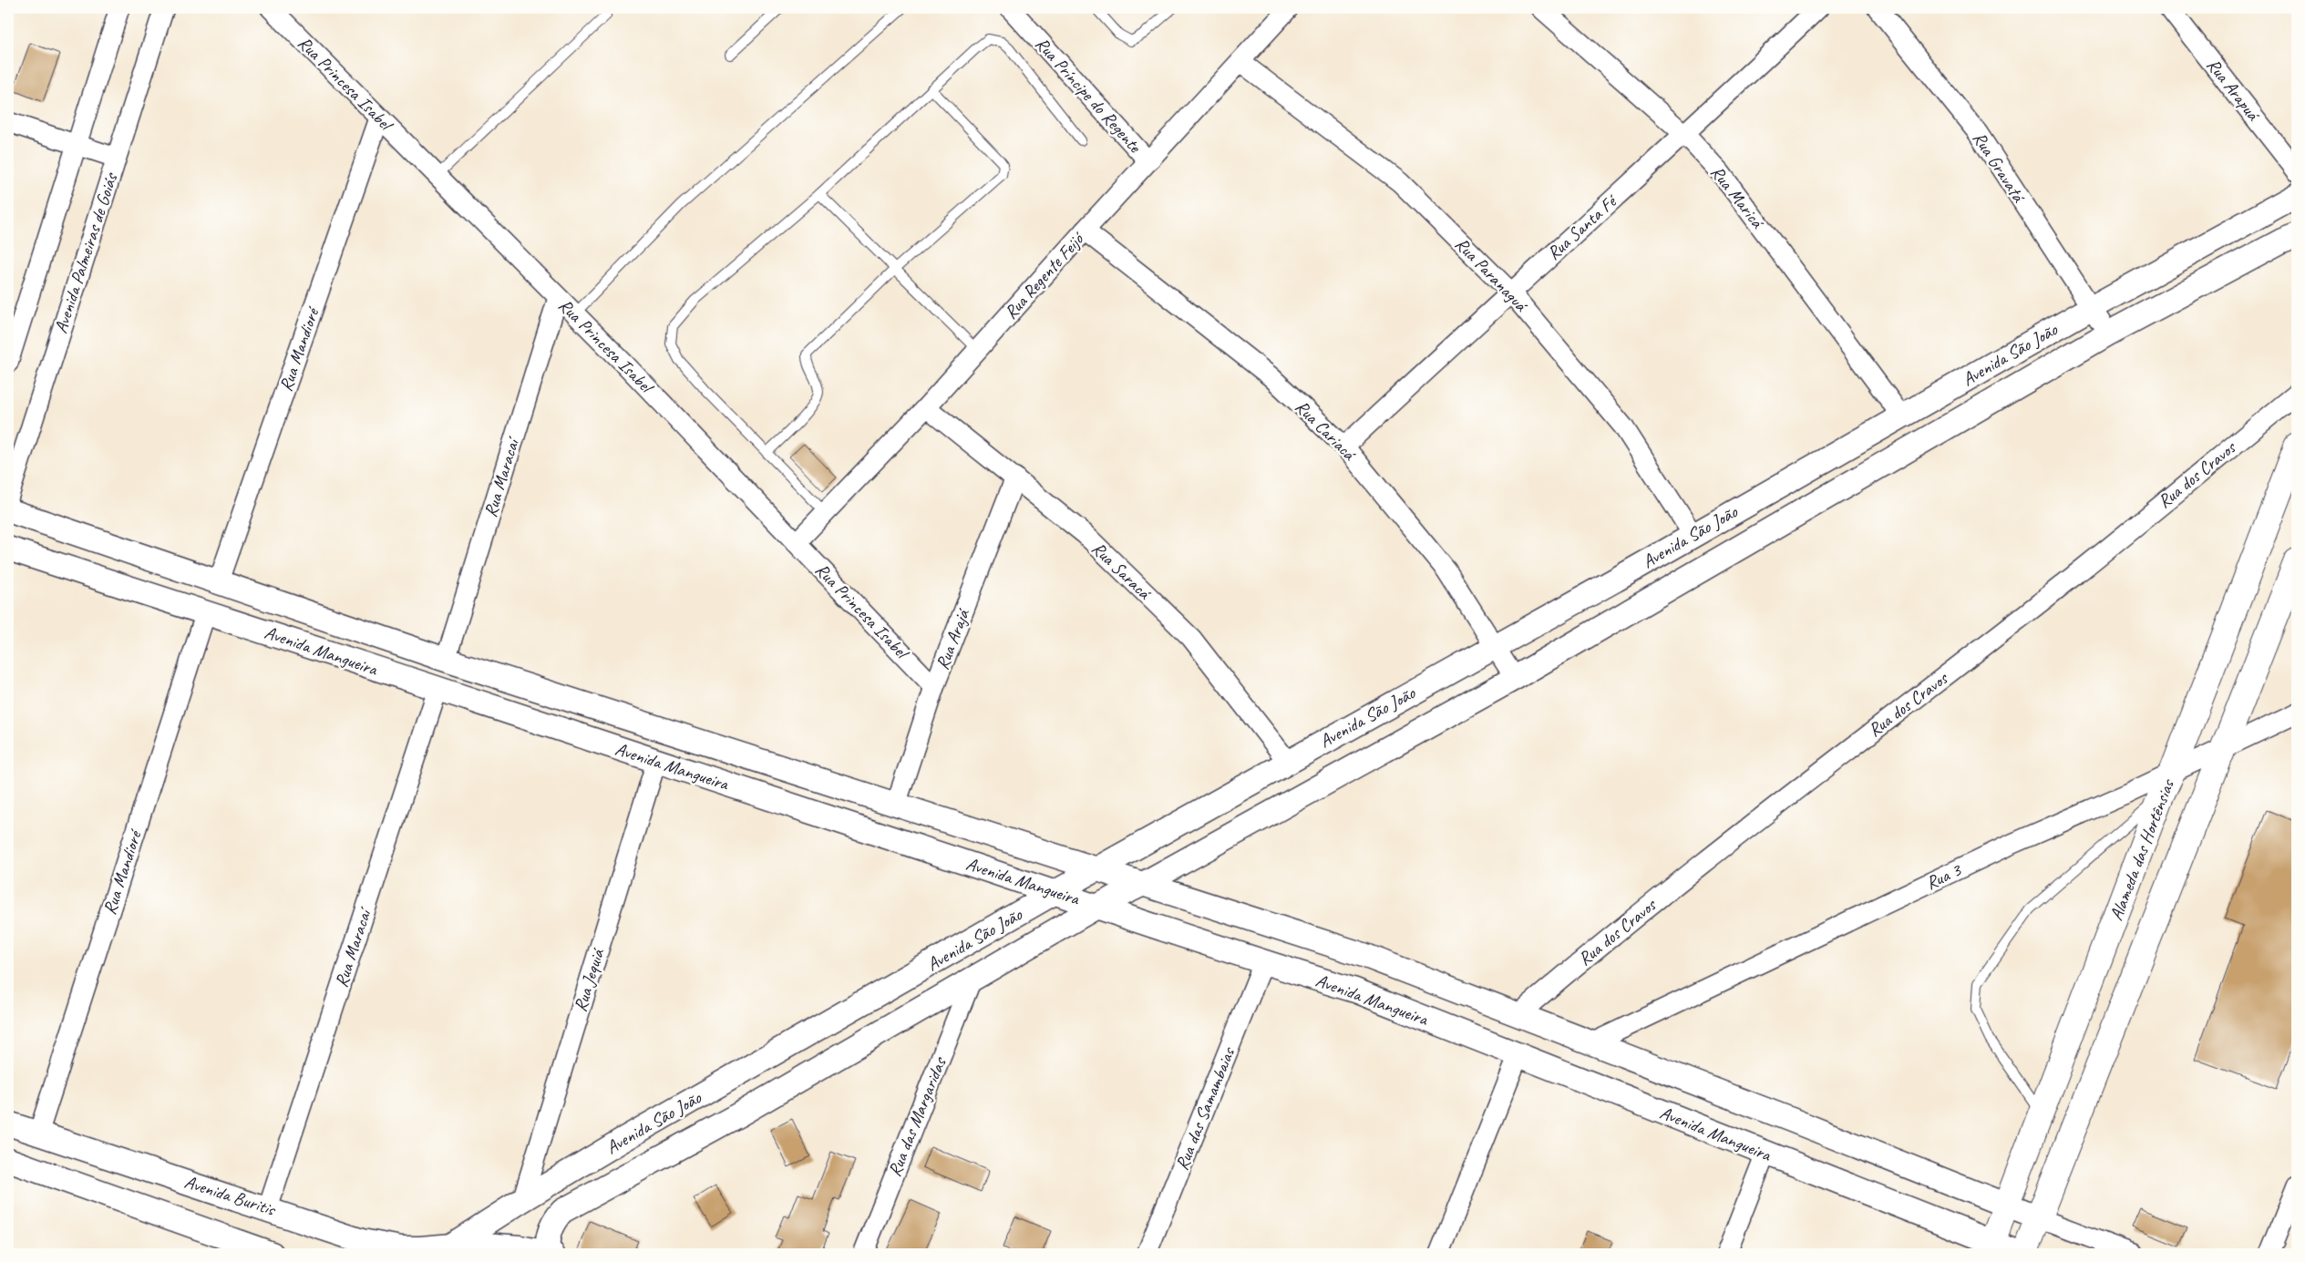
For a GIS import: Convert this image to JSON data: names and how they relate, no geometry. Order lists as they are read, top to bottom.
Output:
{
  "streets": {
    "main road": ["Alameda das Hortênsias"],
    "street": [
      "Rua Princesa Isabel",
      "Rua Arapuá",
      "Rua Príncipe do Regente",
      "Rua Gravatá",
      "Rua Maricá",
      "Rua Santa Fé",
      "Avenida Palmeiras de Goiás",
      "Rua Paranaguá",
      "Rua Regente Feijó",
      "Rua Mandioré",
      "Avenida São João",
      "Rua Cariacá",
      "Rua dos Cravos",
      "Rua Maracaí",
      "Rua Saracá",
      "Rua Arajá",
      "Avenida Mangueira",
      "Rua 3",
      "Rua Jequiá",
      "Rua das Samambaias",
      "Rua das Margaridas",
      "Avenida Buritis"
    ]
  },
  "crossings": [
    ["Rua Princesa Isabel", "Rua Regente Feijó"],
    ["Rua Princesa Isabel", "Rua Mandioré"],
    ["Rua Princesa Isabel", "Rua Maracaí"],
    ["Rua Princesa Isabel", "Rua Arajá"],
    ["Rua Príncipe do Regente", "Rua Regente Feijó"],
    ["Rua Gravatá", "Avenida São João"],
    ["Rua Maricá", "Rua Santa Fé"],
    ["Rua Maricá", "Avenida São João"],
    ["Rua Santa Fé", "Rua Paranaguá"],
    ["Rua Santa Fé", "Rua Cariacá"],
    ["Rua Paranaguá", "Rua Regente Feijó"],
    ["Rua Paranaguá", "Avenida São João"],
    ["Rua Regente Feijó", "Rua Cariacá"],
    ["Rua Regente Feijó", "Rua Saracá"],
    ["Rua Mandioré", "Avenida Mangueira"],
    ["Rua Mandioré", "Avenida Buritis"],
    ["Avenida São João", "Rua Cariacá"],
    ["Avenida São João", "Rua Saracá"],
    ["Avenida São João", "Avenida Mangueira"],
    ["Avenida São João", "Rua Jequiá"],
    ["Avenida São João", "Rua das Margaridas"],
    ["Avenida São João", "Avenida Buritis"],
    ["Rua dos Cravos", "Avenida Mangueira"],
    ["Rua Maracaí", "Avenida Mangueira"],
    ["Rua Maracaí", "Avenida Buritis"],
    ["Rua Saracá", "Rua Arajá"],
    ["Rua Arajá", "Avenida Mangueira"],
    ["Avenida Mangueira", "Alameda das Hortênsias"],
    ["Avenida Mangueira", "Rua 3"],
    ["Avenida Mangueira", "Rua Jequiá"],
    ["Avenida Mangueira", "Rua das Samambaias"],
    ["Alameda das Hortênsias", "Rua 3"]
  ]
}
